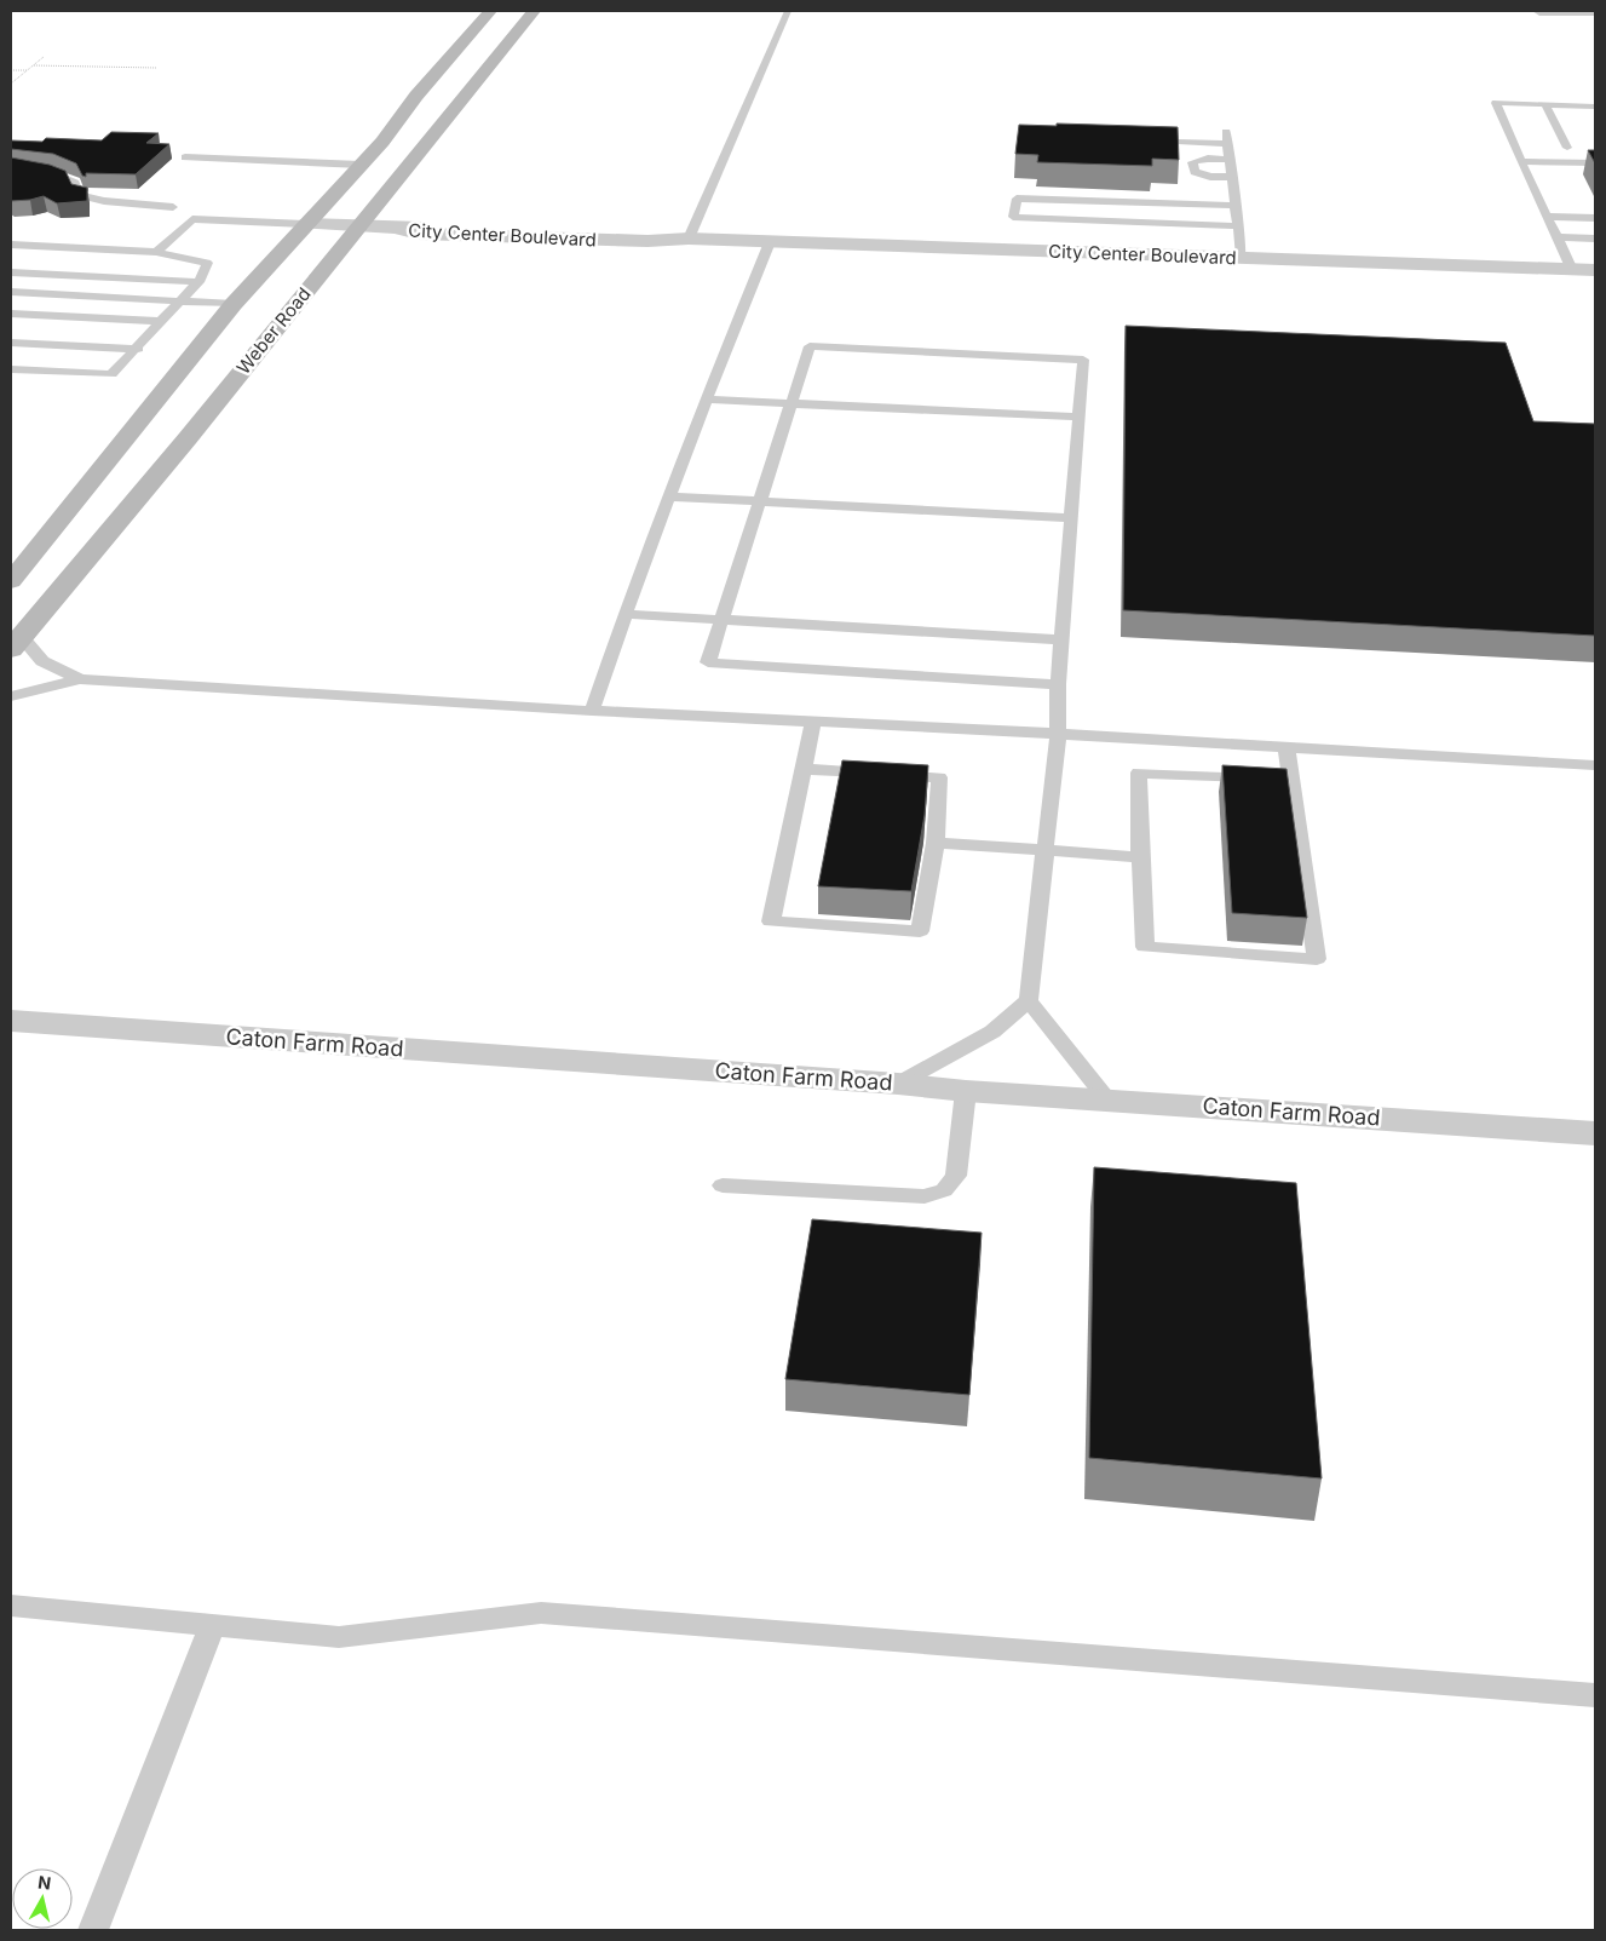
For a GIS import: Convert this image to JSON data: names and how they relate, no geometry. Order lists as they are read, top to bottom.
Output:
{
  "streets": {
    "main road": ["Weber Road"],
    "street": ["City Center Boulevard", "Caton Farm Road"]
  },
  "crossings": [
    ["City Center Boulevard", "Weber Road"]
  ],
  "north": "top"
}
